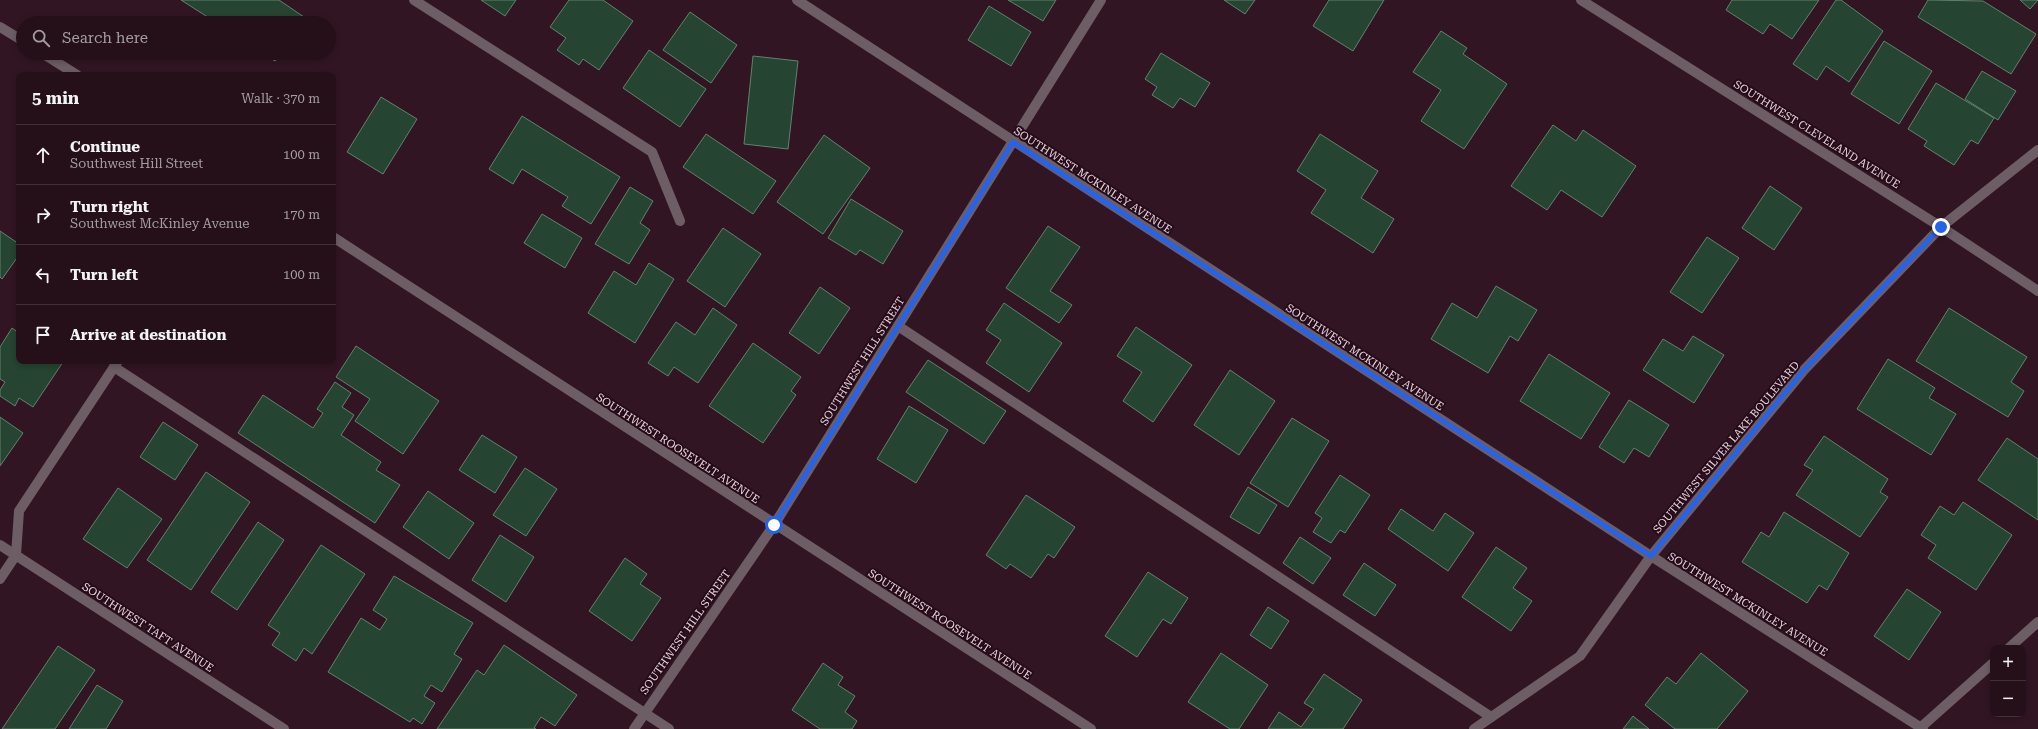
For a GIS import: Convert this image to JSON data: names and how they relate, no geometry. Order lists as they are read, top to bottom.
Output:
{
  "streets": {
    "street": [
      "SOUTHWEST CLEVELAND AVENUE",
      "SOUTHWEST MCKINLEY AVENUE",
      "SOUTHWEST HILL STREET",
      "SOUTHWEST SILVER LAKE BOULEVARD",
      "SOUTHWEST ROOSEVELT AVENUE",
      "SOUTHWEST TAFT AVENUE"
    ]
  },
  "crossings": [
    ["SOUTHWEST CLEVELAND AVENUE", "SOUTHWEST SILVER LAKE BOULEVARD"],
    ["SOUTHWEST MCKINLEY AVENUE", "SOUTHWEST HILL STREET"],
    ["SOUTHWEST MCKINLEY AVENUE", "SOUTHWEST SILVER LAKE BOULEVARD"],
    ["SOUTHWEST HILL STREET", "SOUTHWEST ROOSEVELT AVENUE"]
  ],
  "page": {
    "search": "Search here",
    "heading": ["5 min", "Walk · 370 m"],
    "list": [
      ["Continue", "Southwest Hill Street", "100 m"],
      ["Turn right", "Southwest McKinley Avenue", "170 m"],
      ["Turn left", "100 m"],
      "Arrive at destination"
    ],
    "map_buttons": ["+", "−"]
  }
}
